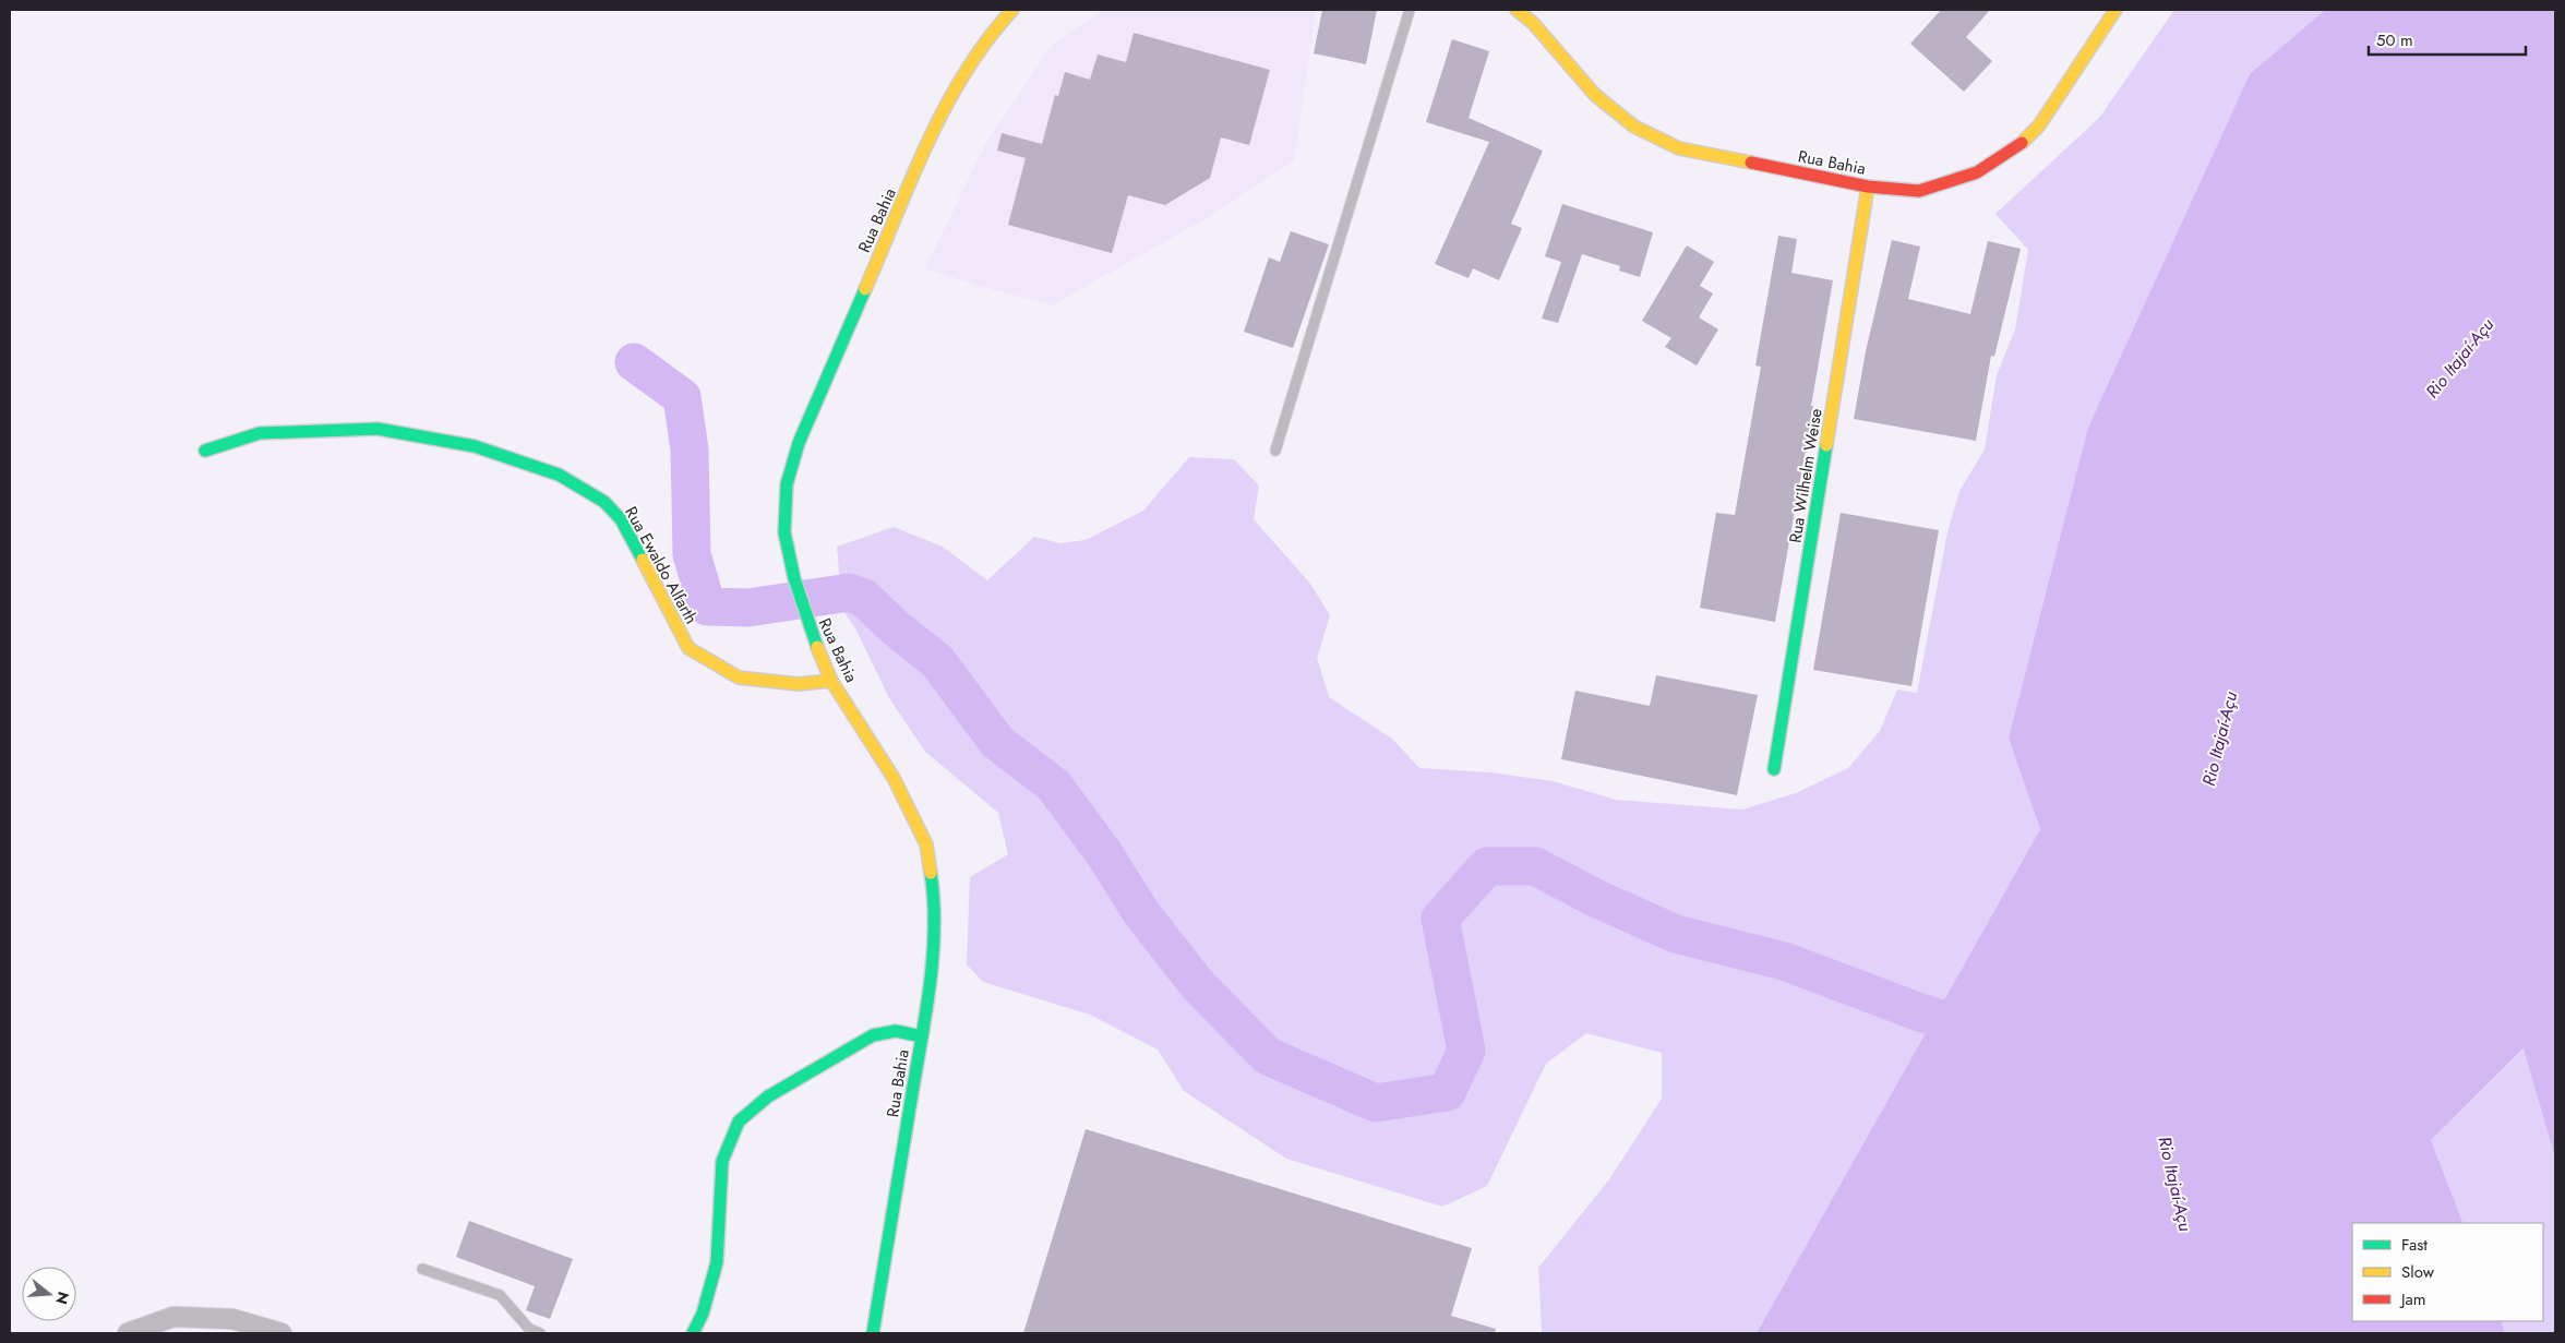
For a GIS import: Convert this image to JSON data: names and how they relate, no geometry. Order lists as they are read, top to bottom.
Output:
{
  "streets": {
    "main road": ["Rua Bahia", "Rua Wilhelm Weise", "Rua Ewaldo Alfarth"]
  },
  "crossings": [
    ["Rua Bahia", "Rua Wilhelm Weise"],
    ["Rua Bahia", "Rua Ewaldo Alfarth"]
  ],
  "water": ["Rio Itajaí-Açu"],
  "legend": ["Fast", "Slow", "Jam"],
  "scale_bar": "50 m",
  "north": "right"
}
